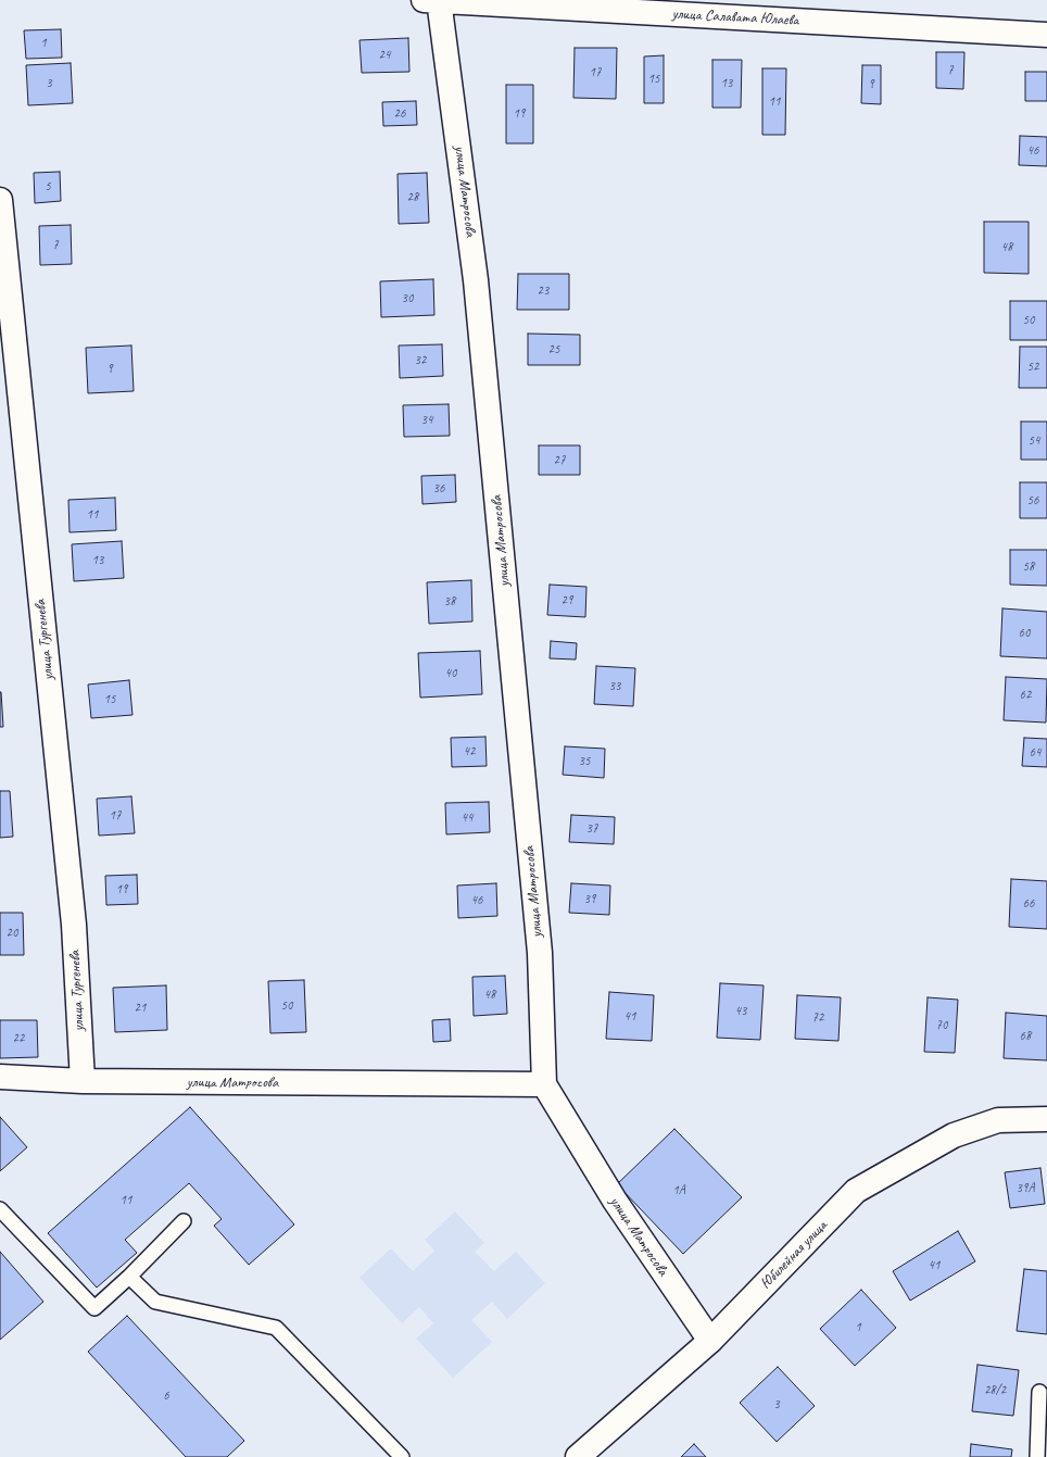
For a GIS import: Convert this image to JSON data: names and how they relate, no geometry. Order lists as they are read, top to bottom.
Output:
{
  "streets": {
    "street": [
      "улица Салавата Юлаева",
      "улица Матросова",
      "улица Тургенева",
      "Юбилейная улица"
    ]
  },
  "crossings": [
    ["улица Салавата Юлаева", "улица Матросова"],
    ["улица Матросова", "улица Тургенева"],
    ["улица Матросова", "Юбилейная улица"]
  ],
  "house_numbers": [
    "1",
    "24",
    "7",
    "17",
    "15",
    "3",
    "13",
    "9",
    "11",
    "26",
    "19",
    "46",
    "5",
    "28",
    "7",
    "48",
    "23",
    "30",
    "50",
    "25",
    "32",
    "52",
    "9",
    "34",
    "54",
    "27",
    "36",
    "56",
    "11",
    "13",
    "58",
    "29",
    "38",
    "60",
    "40",
    "33",
    "62",
    "15",
    "42",
    "64",
    "35",
    "17",
    "44",
    "37",
    "19",
    "39",
    "46",
    "66",
    "20",
    "48",
    "50",
    "21",
    "43",
    "41",
    "72",
    "70",
    "68",
    "22",
    "39А",
    "1А",
    "11",
    "41",
    "1",
    "28/2",
    "6",
    "3"
  ]
}
